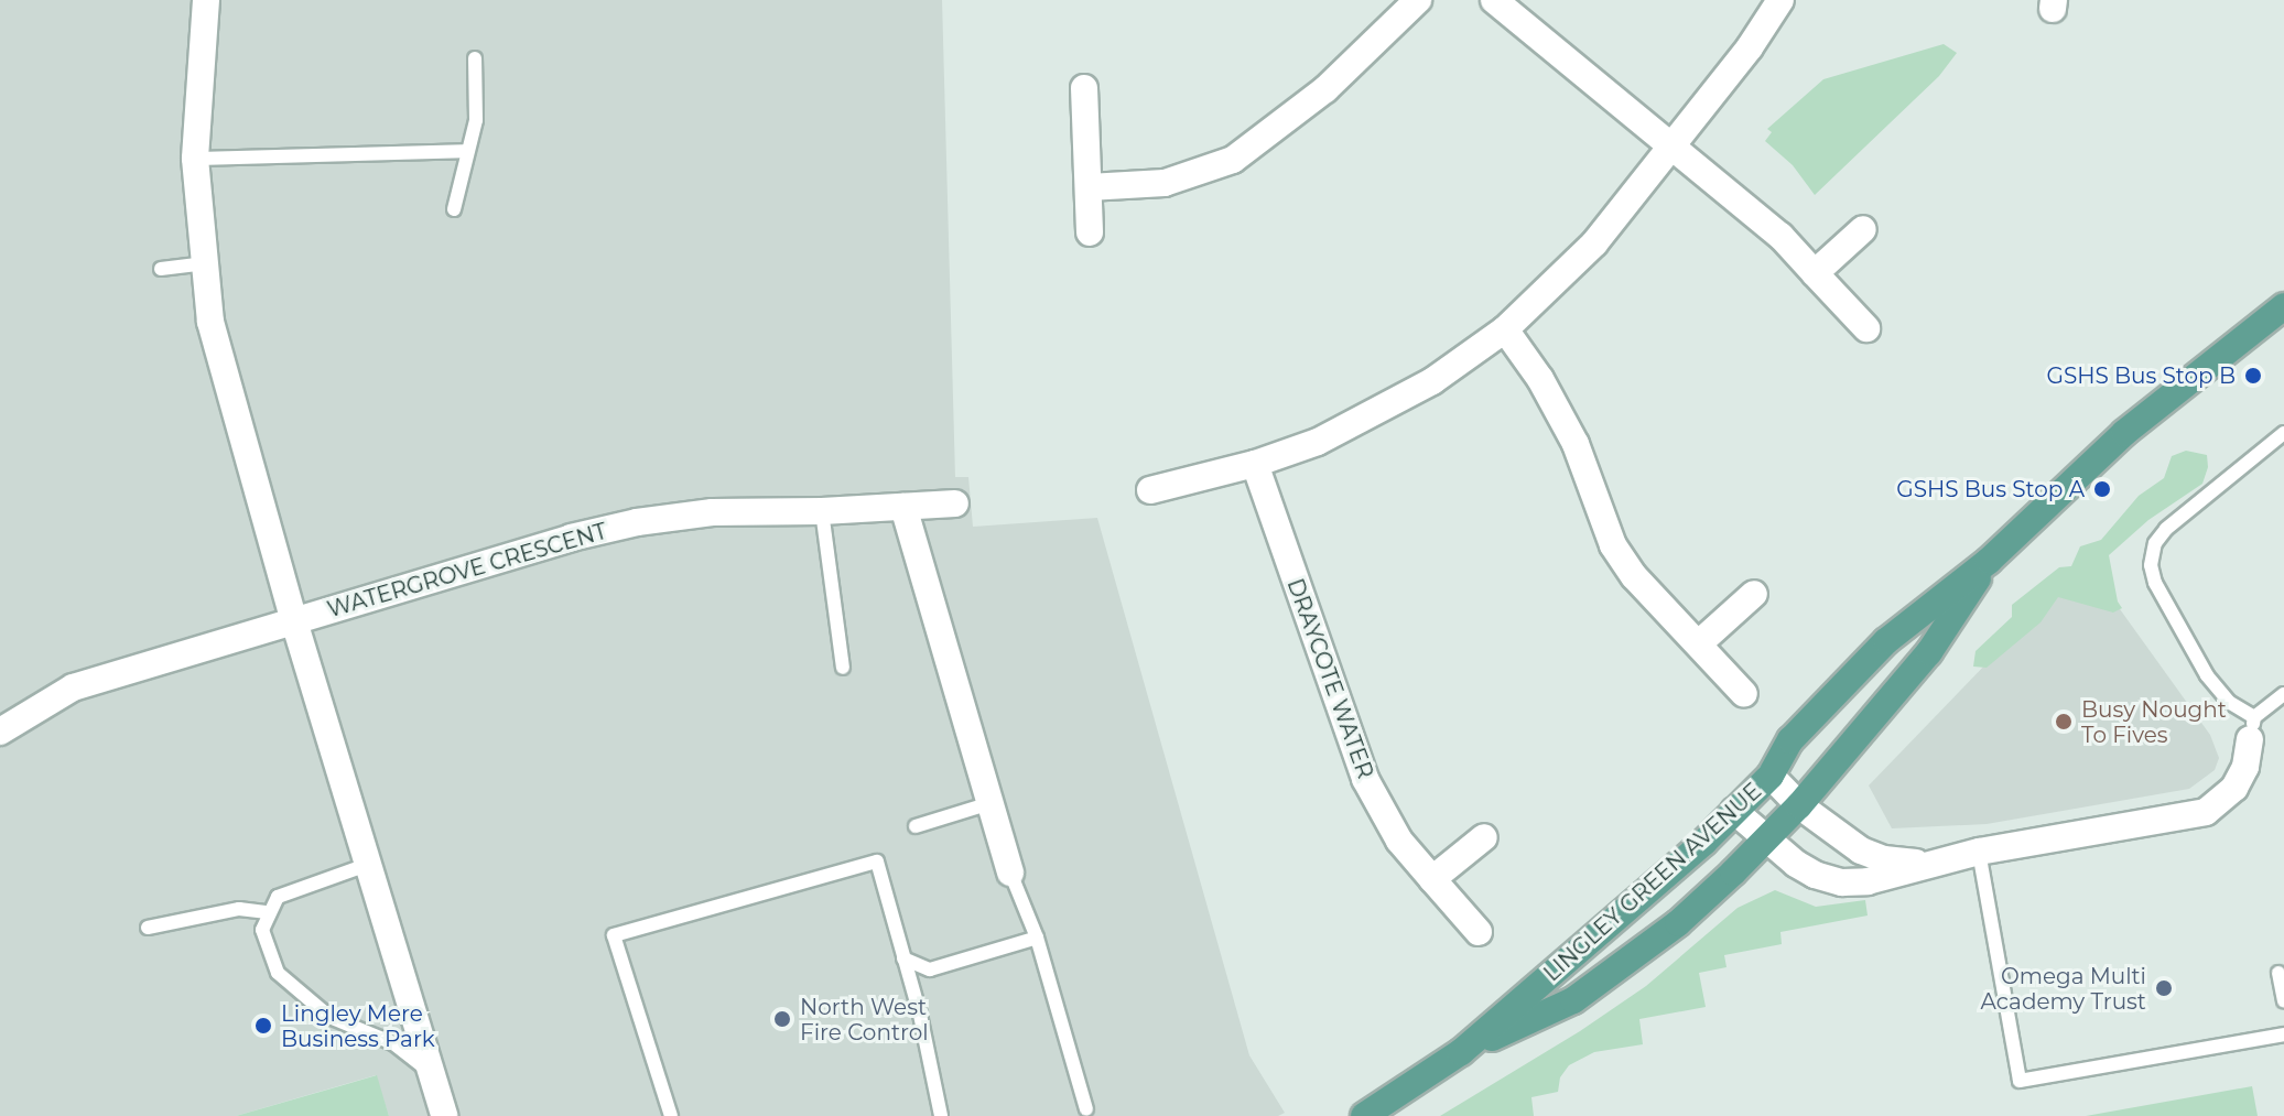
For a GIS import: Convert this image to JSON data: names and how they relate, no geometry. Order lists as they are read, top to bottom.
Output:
{
  "streets": {
    "main road": ["LINGLEY GREEN AVENUE"],
    "street": ["WATERGROVE CRESCENT", "DRAYCOTE WATER"]
  },
  "places": [
    "GSHS Bus Stop B",
    "GSHS Bus Stop A",
    "Busy Nought To Fives",
    "Omega Multi Academy Trust",
    "North West Fire Control",
    "Lingley Mere Business Park"
  ]
}
